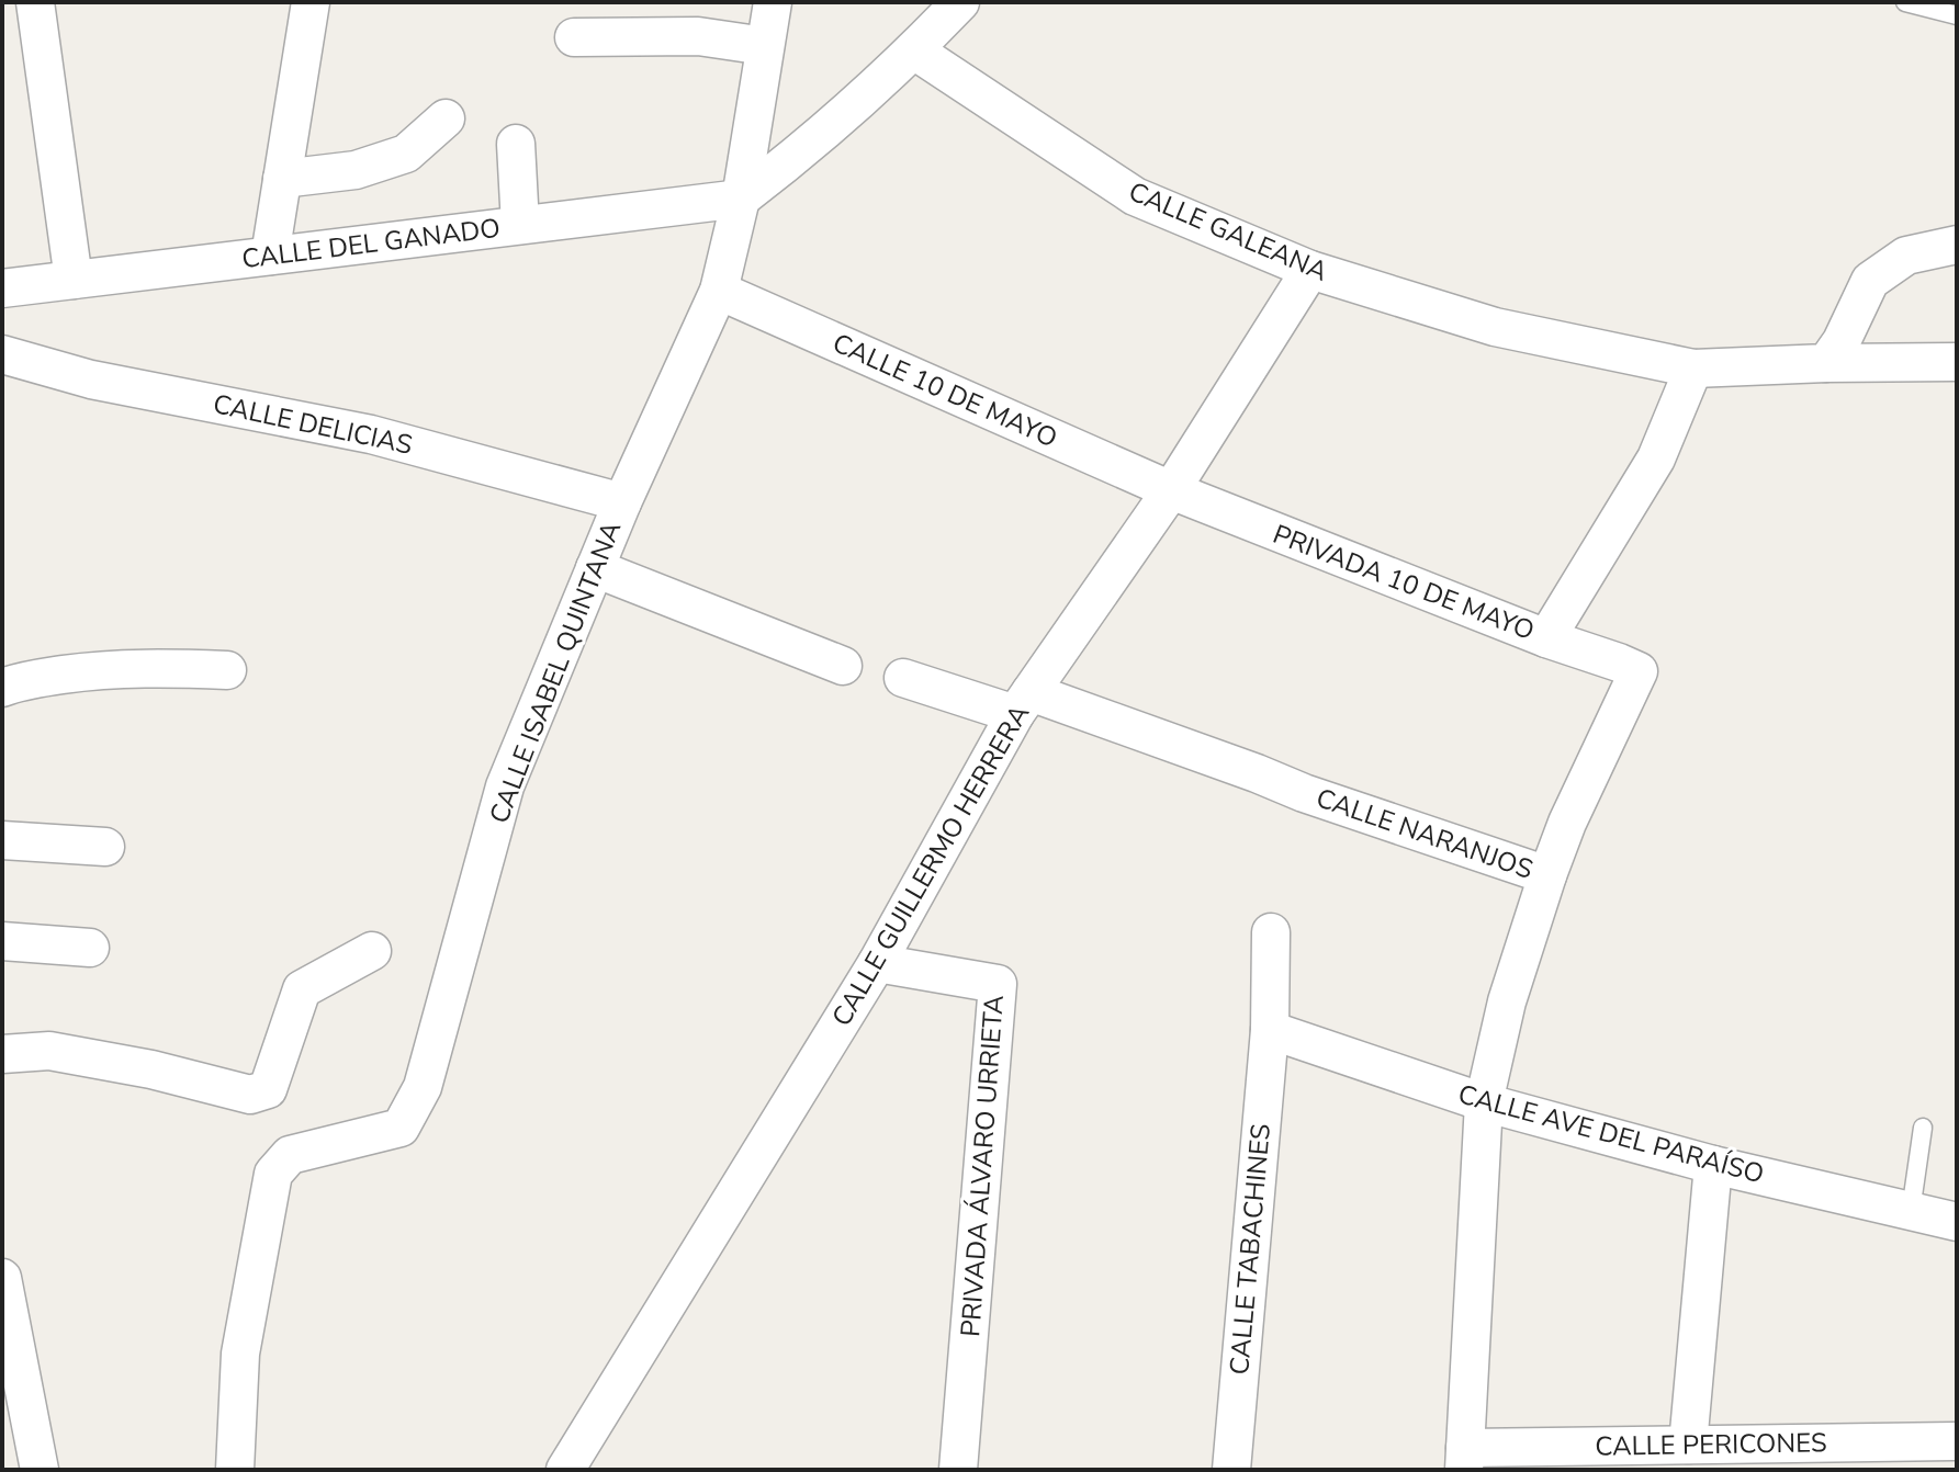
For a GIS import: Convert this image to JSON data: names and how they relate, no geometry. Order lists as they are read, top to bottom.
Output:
{
  "streets": {
    "street": [
      "CALLE GALEANA",
      "CALLE DEL GANADO",
      "CALLE 10 DE MAYO",
      "CALLE DELICIAS",
      "PRIVADA 10 DE MAYO",
      "CALLE ISABEL QUINTANA",
      "CALLE NARANJOS",
      "CALLE GUILLERMO HERRERA",
      "CALLE AVE DEL PARAÍSO",
      "PRIVADA ÁLVARO URRIETA",
      "CALLE TABACHINES",
      "CALLE PERICONES"
    ]
  },
  "crossings": [
    ["CALLE GALEANA", "CALLE GUILLERMO HERRERA"],
    ["CALLE DEL GANADO", "CALLE ISABEL QUINTANA"],
    ["CALLE 10 DE MAYO", "PRIVADA 10 DE MAYO"],
    ["CALLE 10 DE MAYO", "CALLE ISABEL QUINTANA"],
    ["CALLE 10 DE MAYO", "CALLE GUILLERMO HERRERA"],
    ["CALLE DELICIAS", "CALLE ISABEL QUINTANA"],
    ["PRIVADA 10 DE MAYO", "CALLE NARANJOS"],
    ["PRIVADA 10 DE MAYO", "CALLE GUILLERMO HERRERA"],
    ["CALLE NARANJOS", "CALLE GUILLERMO HERRERA"],
    ["CALLE NARANJOS", "CALLE AVE DEL PARAÍSO"],
    ["CALLE NARANJOS", "CALLE PERICONES"],
    ["CALLE GUILLERMO HERRERA", "PRIVADA ÁLVARO URRIETA"],
    ["CALLE AVE DEL PARAÍSO", "CALLE TABACHINES"]
  ]
}
